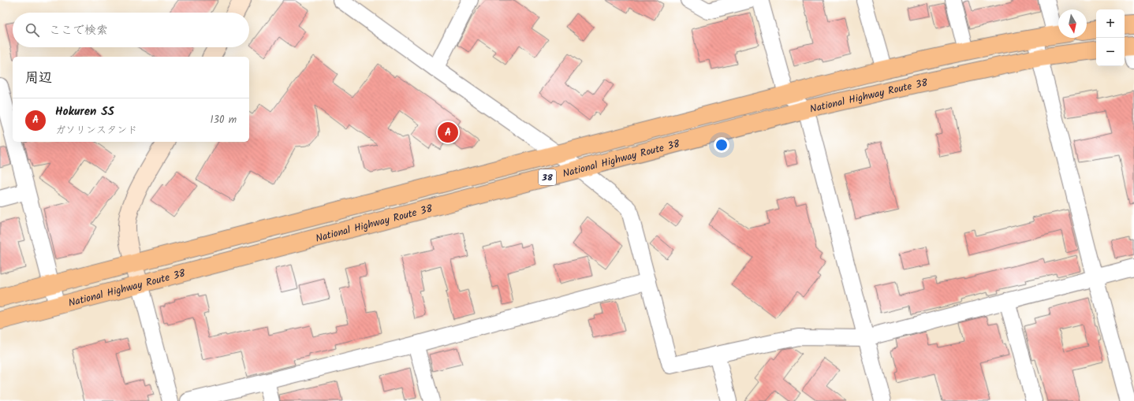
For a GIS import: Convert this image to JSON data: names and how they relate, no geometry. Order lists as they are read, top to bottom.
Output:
{
  "streets": {
    "highway": ["National Highway Route 38", "38"]
  },
  "north": "bottom",
  "page": {
    "map_buttons": ["+", "−"],
    "search": "ここで検索",
    "heading": "周辺",
    "list": [
      {
        "mark": "A",
        "name": "Hokuren SS",
        "note": "ガソリンスタンド",
        "value": "130 m"
      }
    ],
    "pins": "A"
  }
}
